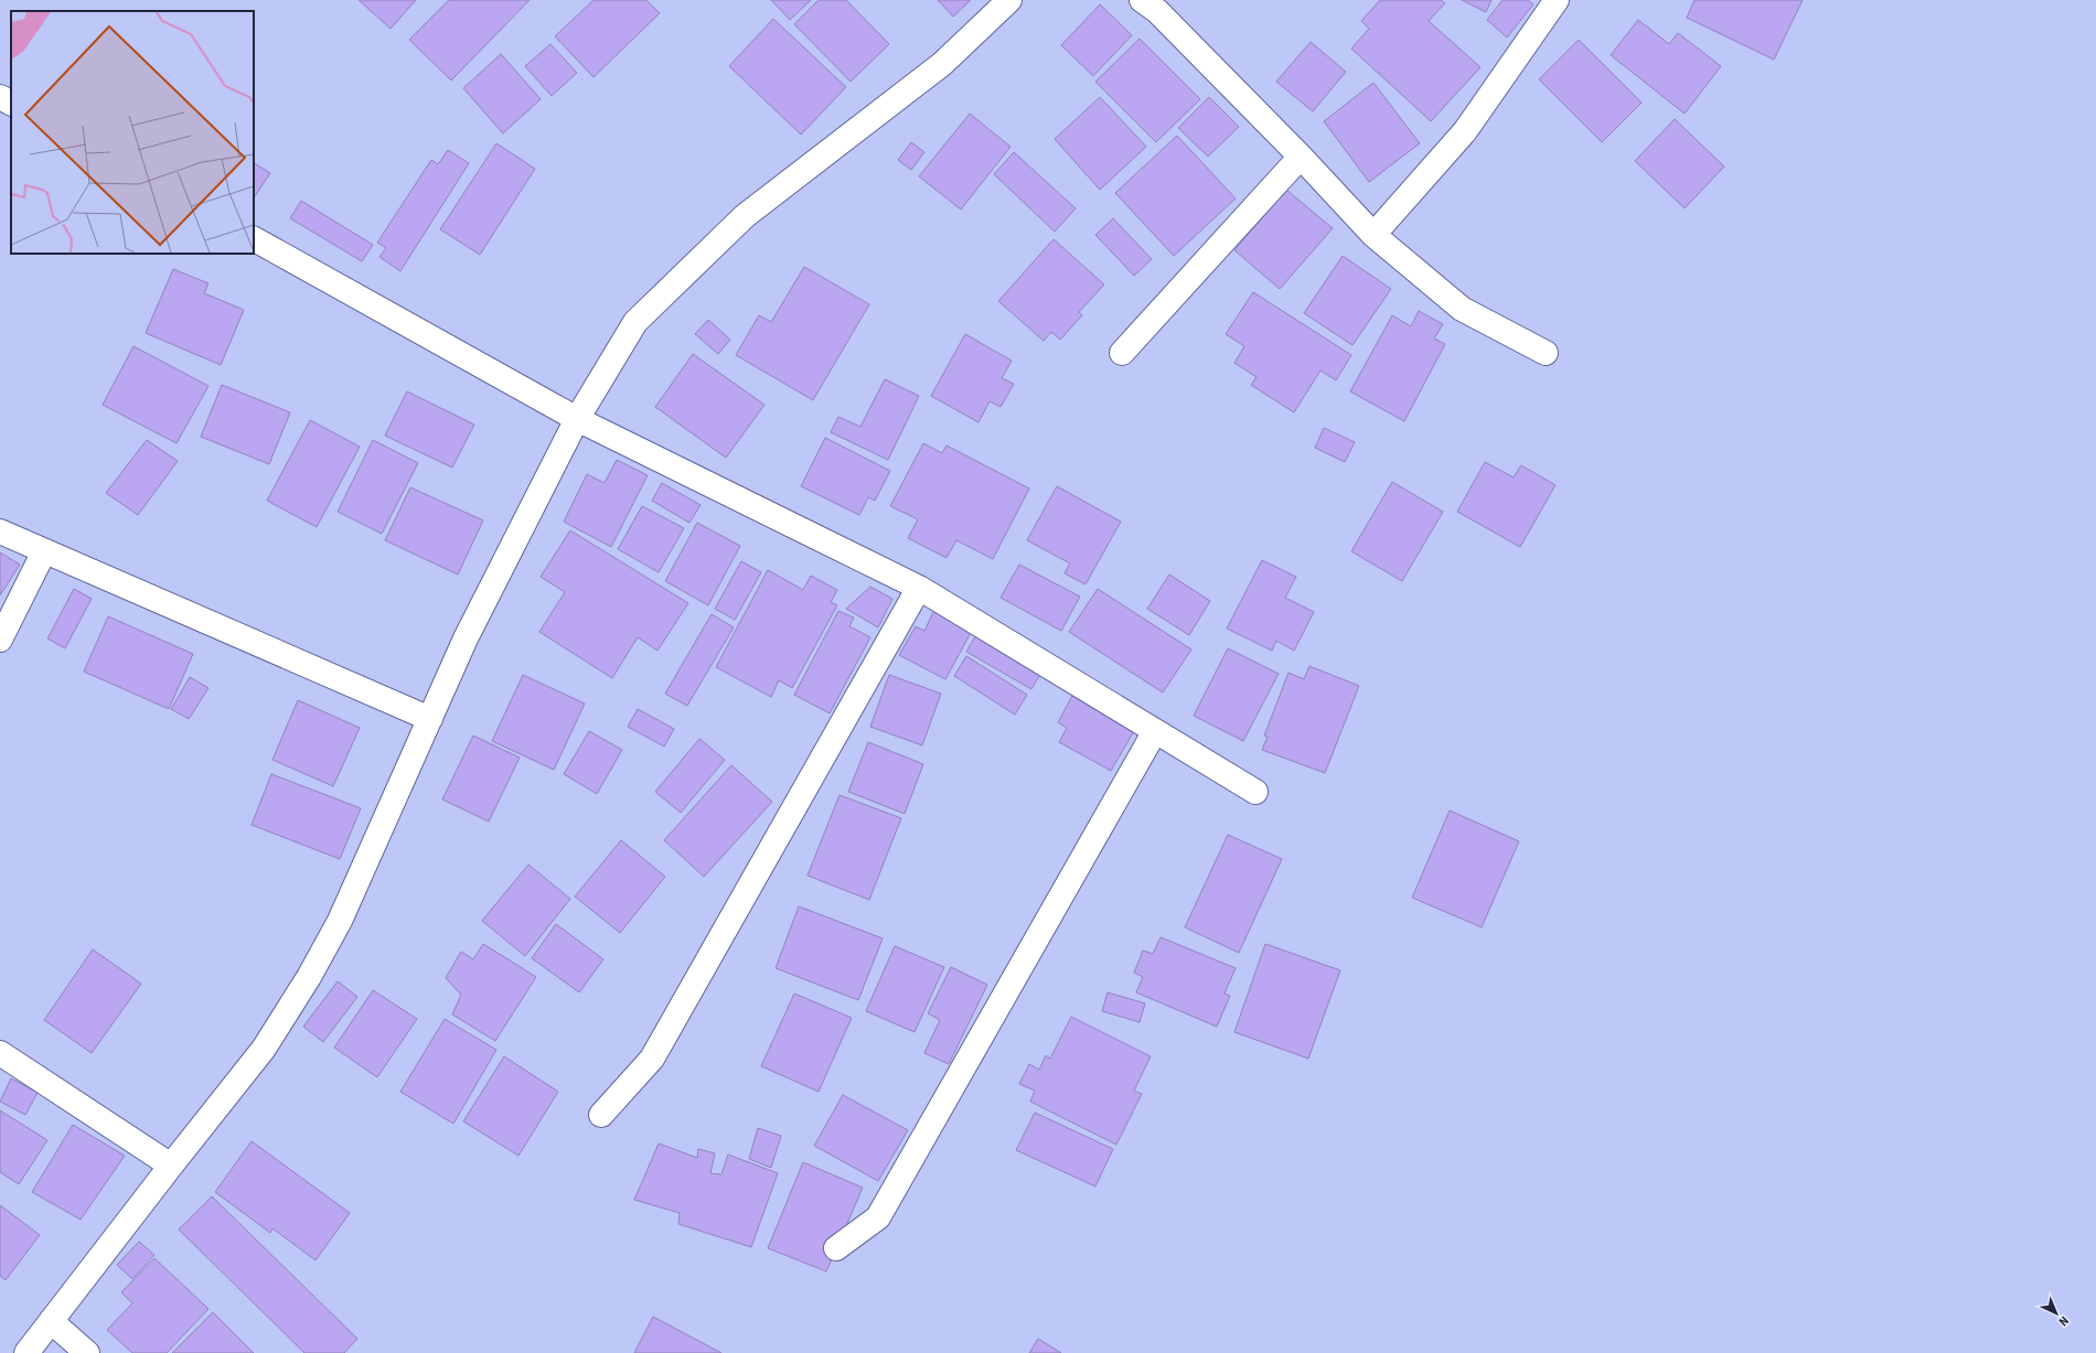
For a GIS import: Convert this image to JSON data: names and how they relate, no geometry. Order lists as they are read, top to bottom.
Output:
{
  "north": "bottom right"
}
